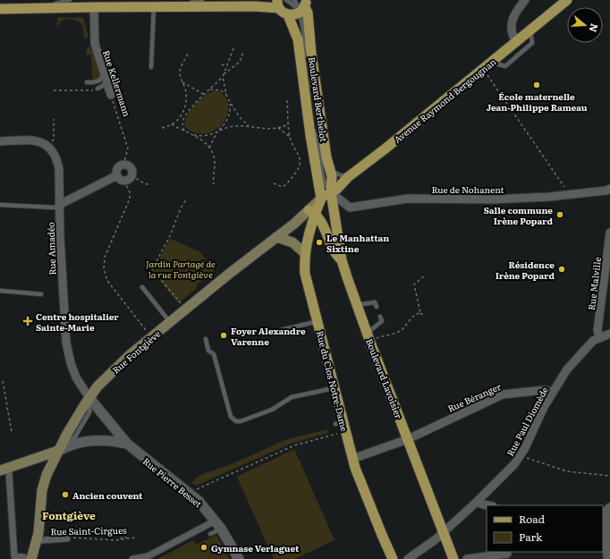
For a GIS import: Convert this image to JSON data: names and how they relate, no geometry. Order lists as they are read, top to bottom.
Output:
{
  "streets": {
    "main road": [
      "Boulevard Berthelot",
      "Avenue Raymond Bergougnan",
      "Rue Fontgiève",
      "Boulevard Lavoisier",
      "Rue du Clos Notre-Dame"
    ],
    "street": [
      "Rue Kellermann",
      "Rue de Nohanent",
      "Rue Amadéo",
      "Rue Malville",
      "Rue Béranger",
      "Rue Paul Diomède",
      "Rue Pierre Besset",
      "Rue Saint-Cirgues"
    ]
  },
  "crossings": [
    ["Boulevard Berthelot", "Avenue Raymond Bergougnan"],
    ["Boulevard Berthelot", "Rue de Nohanent"],
    ["Boulevard Berthelot", "Boulevard Lavoisier"],
    ["Boulevard Berthelot", "Rue du Clos Notre-Dame"],
    ["Avenue Raymond Bergougnan", "Rue de Nohanent"],
    ["Avenue Raymond Bergougnan", "Boulevard Lavoisier"],
    ["Avenue Raymond Bergougnan", "Rue du Clos Notre-Dame"],
    ["Rue de Nohanent", "Boulevard Lavoisier"],
    ["Rue Amadéo", "Rue Fontgiève"],
    ["Rue Amadéo", "Rue Pierre Besset"],
    ["Rue Malville", "Rue Paul Diomède"],
    ["Rue Fontgiève", "Rue du Clos Notre-Dame"],
    ["Rue Fontgiève", "Rue Pierre Besset"],
    ["Boulevard Lavoisier", "Rue Béranger"],
    ["Boulevard Lavoisier", "Rue Paul Diomède"],
    ["Rue du Clos Notre-Dame", "Rue Béranger"],
    ["Rue Béranger", "Rue Paul Diomède"]
  ],
  "districts": ["Fontgiève"],
  "parks": ["Jardin Partagé de la rue Fontgiève"],
  "places": {
    "other": [
      "École maternelle Jean-Philippe Rameau",
      "Salle commune Irène Popard",
      "Le Manhattan Sixtine",
      "Résidence Irène Popard",
      "Foyer Alexandre Varenne",
      "Ancien couvent",
      "Gymnase Verlaguet"
    ],
    "health": ["Centre hospitalier Sainte-Marie"]
  },
  "legend": ["Road", "Park"],
  "north": "right"
}
